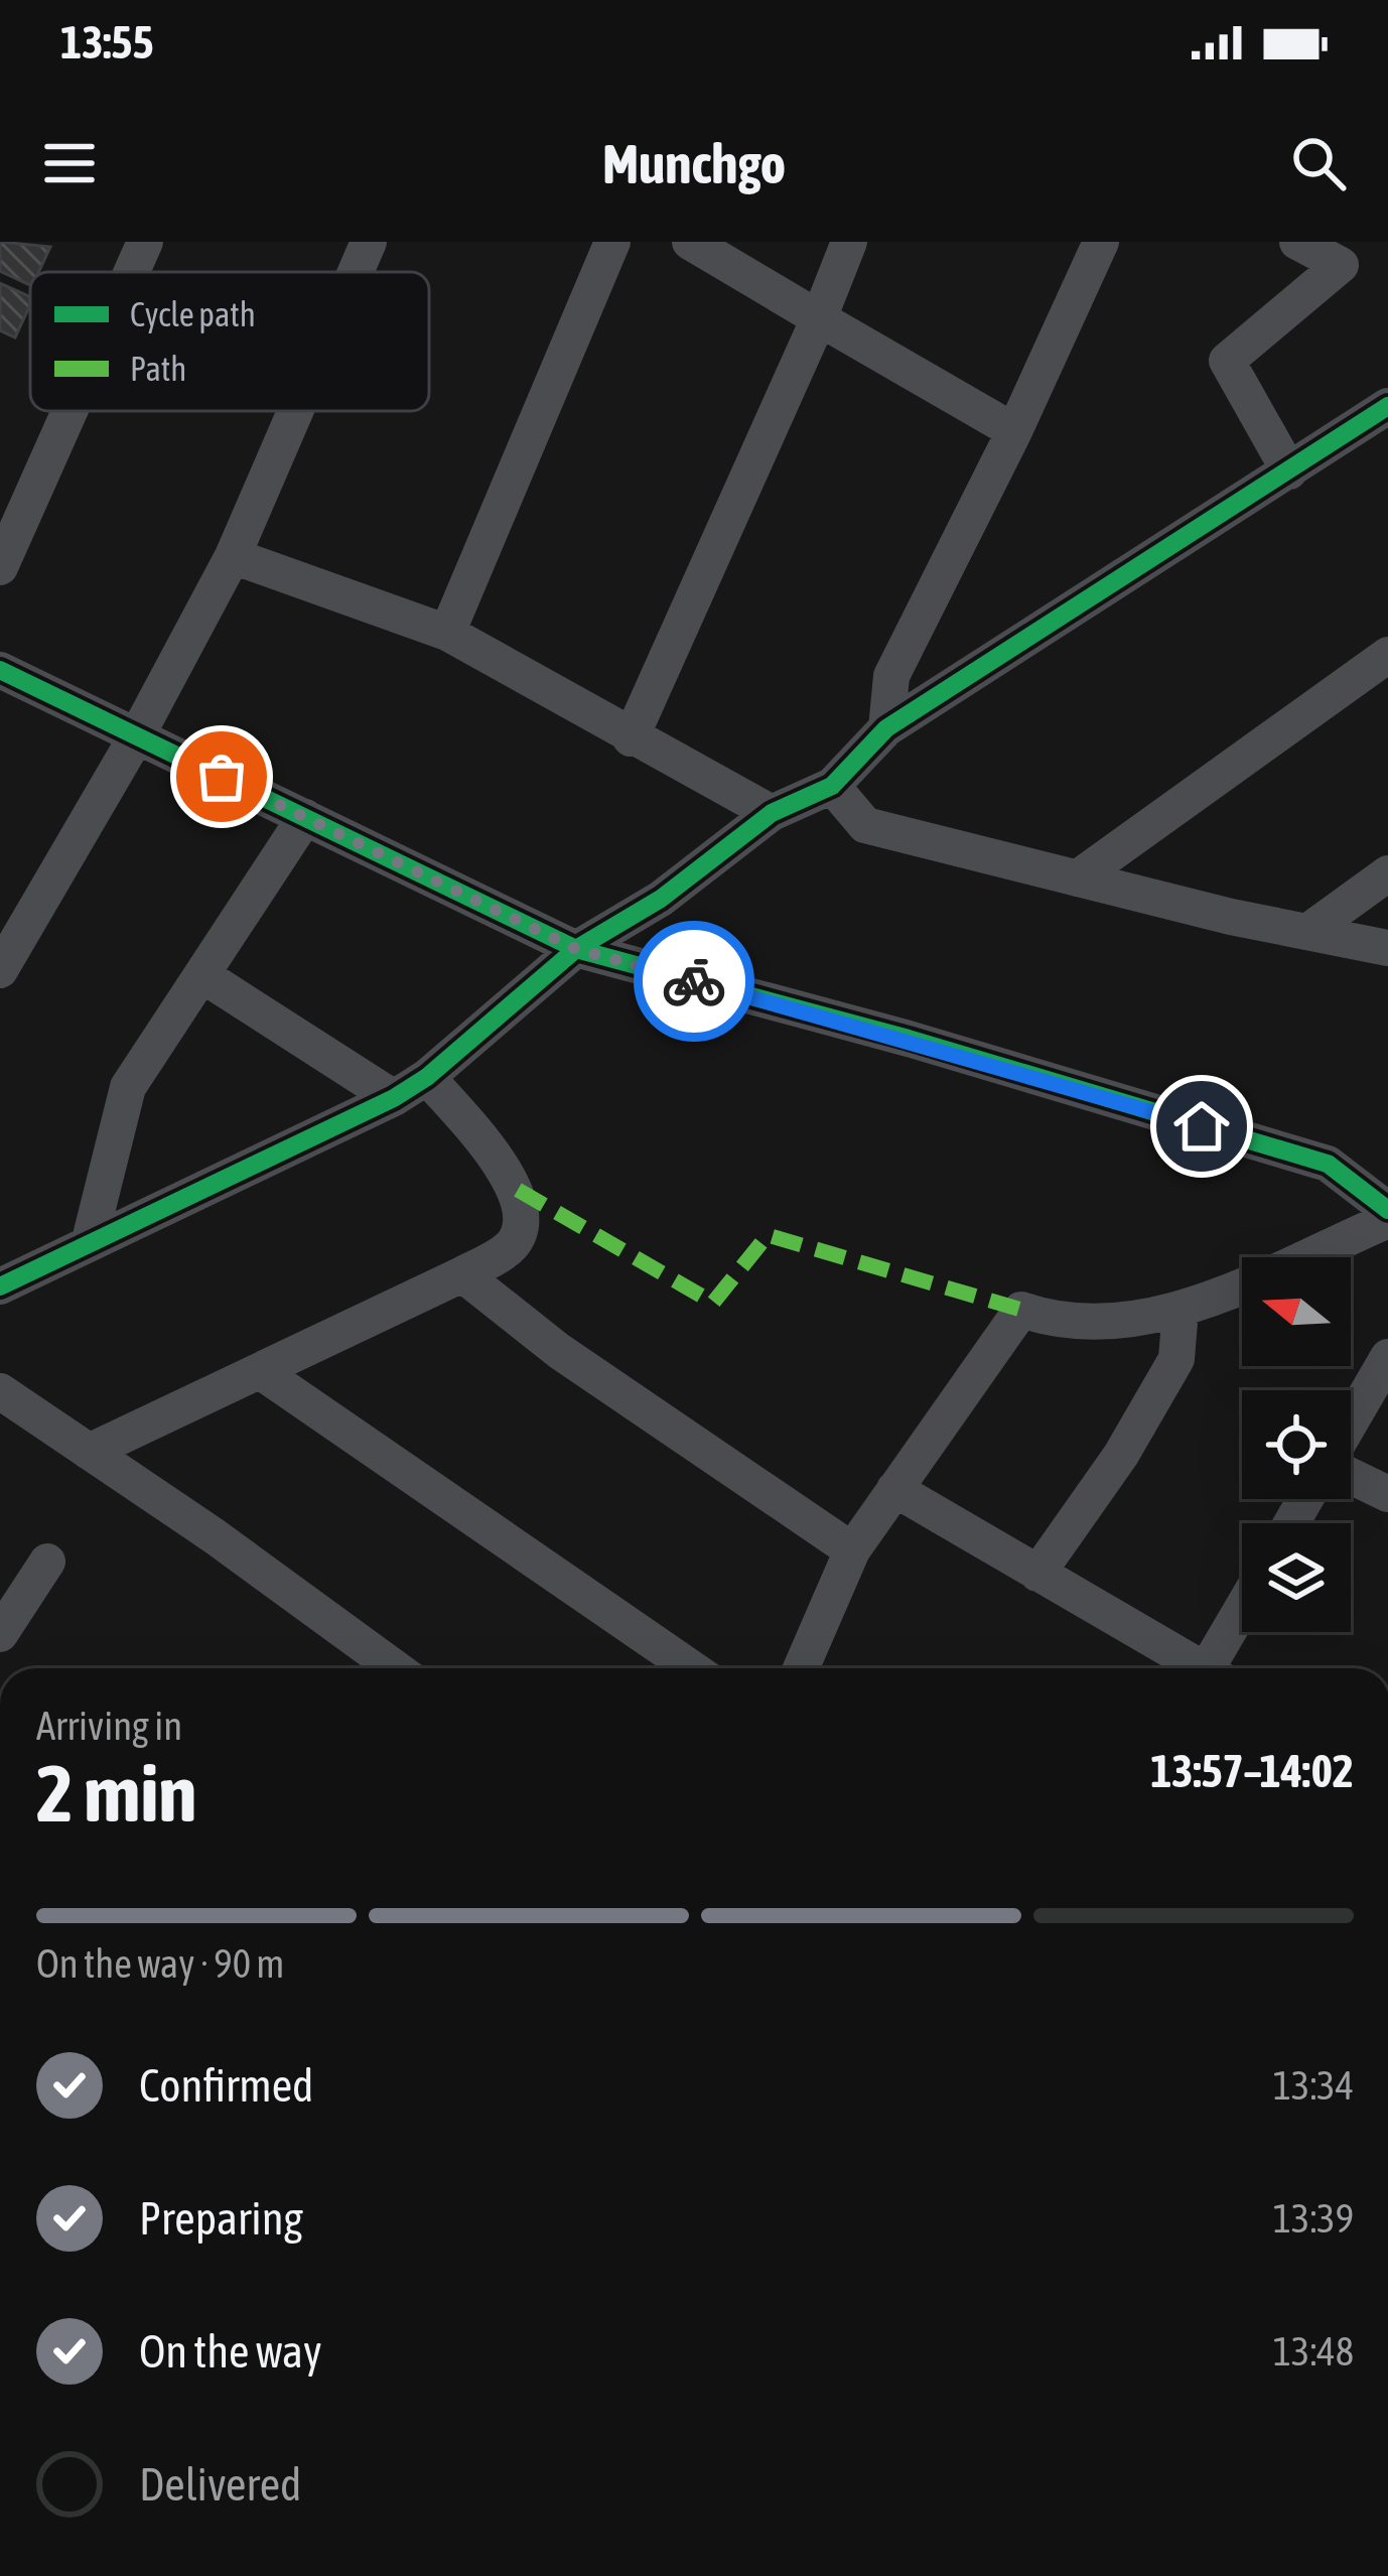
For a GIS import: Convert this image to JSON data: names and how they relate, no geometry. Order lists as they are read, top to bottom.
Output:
{
  "legend": ["Cycle path", "Path"],
  "north": "left",
  "page": {
    "status": "13:55",
    "header": "Munchgo",
    "heading": ["2 min", "Arriving in", "13:57–14:02"],
    "bar": "On the way · 90 m",
    "list": [
      ["Confirmed", "13:34"],
      ["Preparing", "13:39"],
      ["On the way", "13:48"],
      "Delivered"
    ]
  }
}
